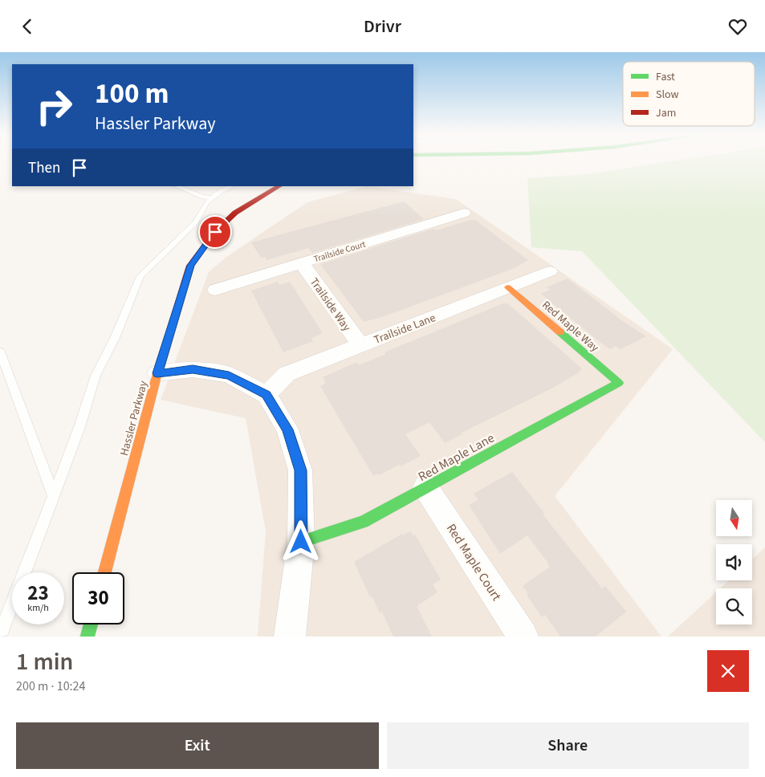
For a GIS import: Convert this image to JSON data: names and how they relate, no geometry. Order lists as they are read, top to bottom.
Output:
{
  "streets": {
    "street": [
      "Trailside Court",
      "Trailside Way",
      "Red Maple Way",
      "Trailside Lane",
      "Hassler Parkway",
      "Red Maple Lane",
      "Red Maple Court"
    ]
  },
  "crossings": [
    ["Trailside Court", "Trailside Way"],
    ["Trailside Way", "Trailside Lane"],
    ["Red Maple Way", "Trailside Lane"],
    ["Red Maple Way", "Red Maple Lane"],
    ["Red Maple Lane", "Red Maple Court"]
  ],
  "legend": ["Fast", "Slow", "Jam"],
  "north": "bottom",
  "page": {
    "header": "Drivr",
    "turn": ["100 m", "Hassler Parkway"],
    "then": "Then",
    "speed": "23 km/h",
    "limit": "30",
    "heading": ["1 min", "200 m · 10:24"],
    "buttons": ["Exit", "Share"]
  }
}
